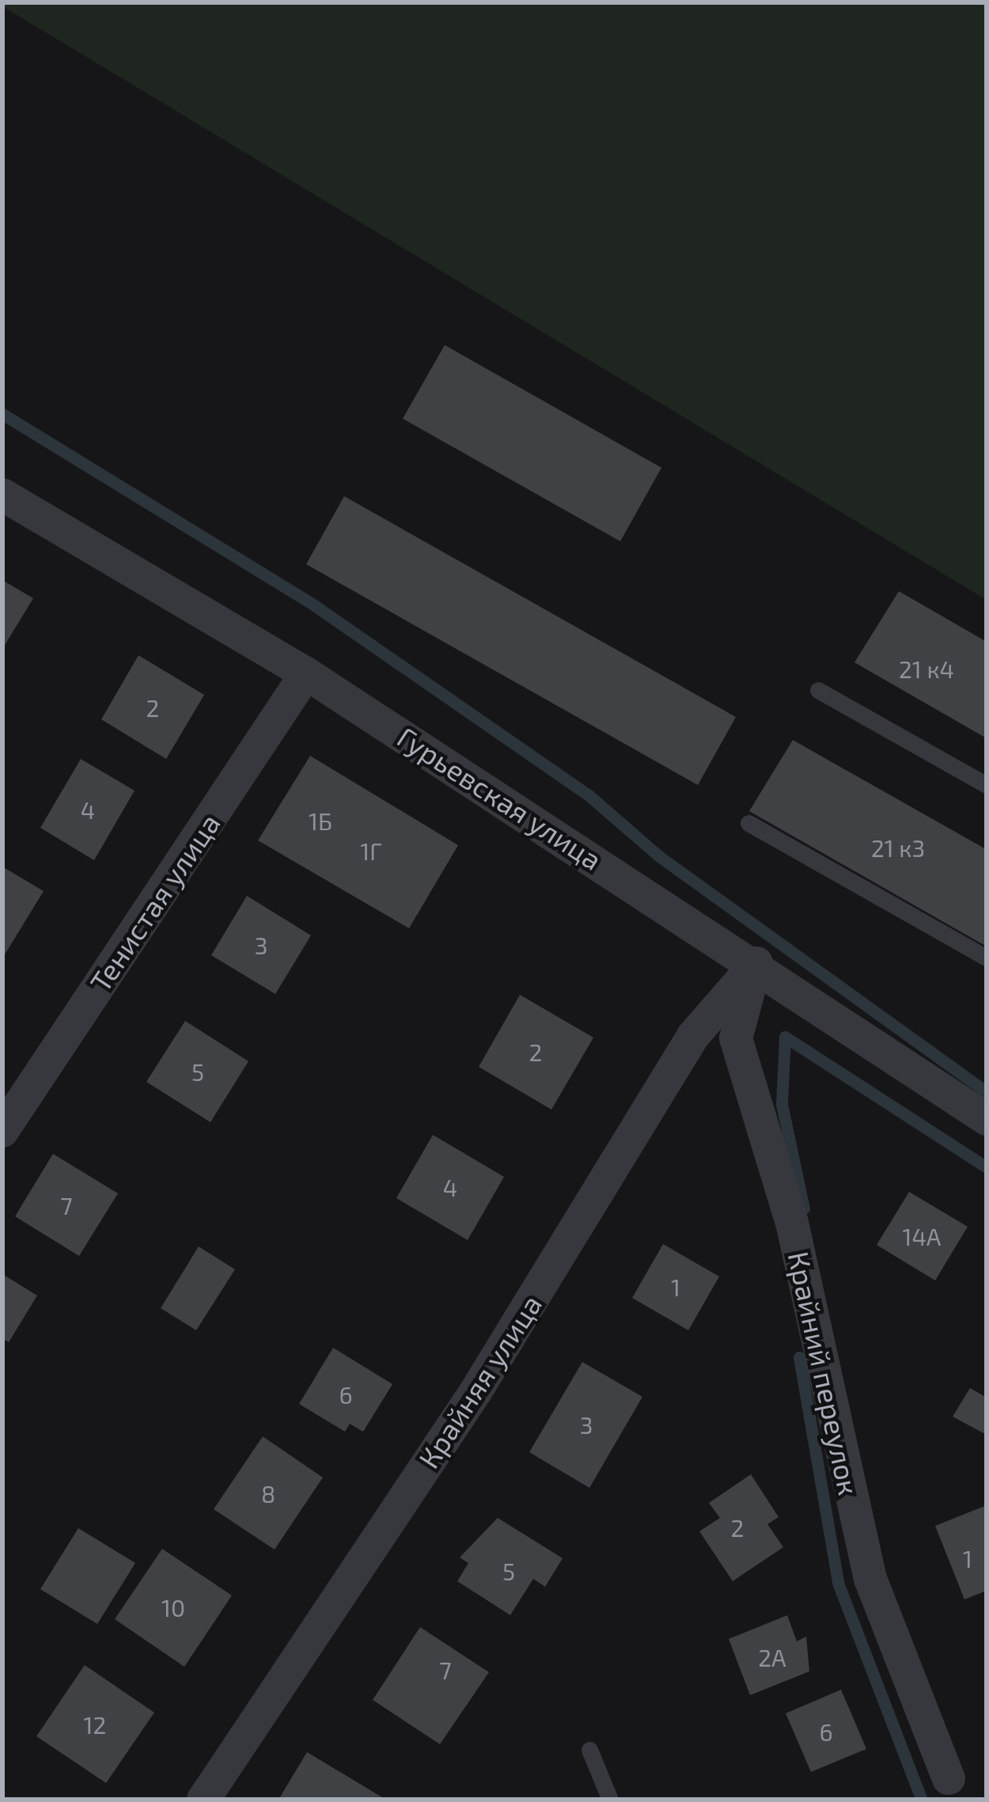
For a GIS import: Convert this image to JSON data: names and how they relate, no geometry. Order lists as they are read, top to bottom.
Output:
{
  "streets": {
    "street": [
      "Гурьевская улица",
      "Тенистая улица",
      "Крайний переулок",
      "Крайняя улица"
    ]
  },
  "crossings": [
    ["Гурьевская улица", "Тенистая улица"],
    ["Гурьевская улица", "Крайний переулок"],
    ["Гурьевская улица", "Крайняя улица"],
    ["Крайний переулок", "Крайняя улица"]
  ],
  "house_numbers": [
    "21 к4",
    "2",
    "4",
    "1Б",
    "21 к3",
    "1Г",
    "3",
    "2",
    "5",
    "4",
    "7",
    "14А",
    "1",
    "6",
    "3",
    "8",
    "2",
    "1",
    "5",
    "10",
    "2А",
    "7",
    "12",
    "6"
  ]
}
